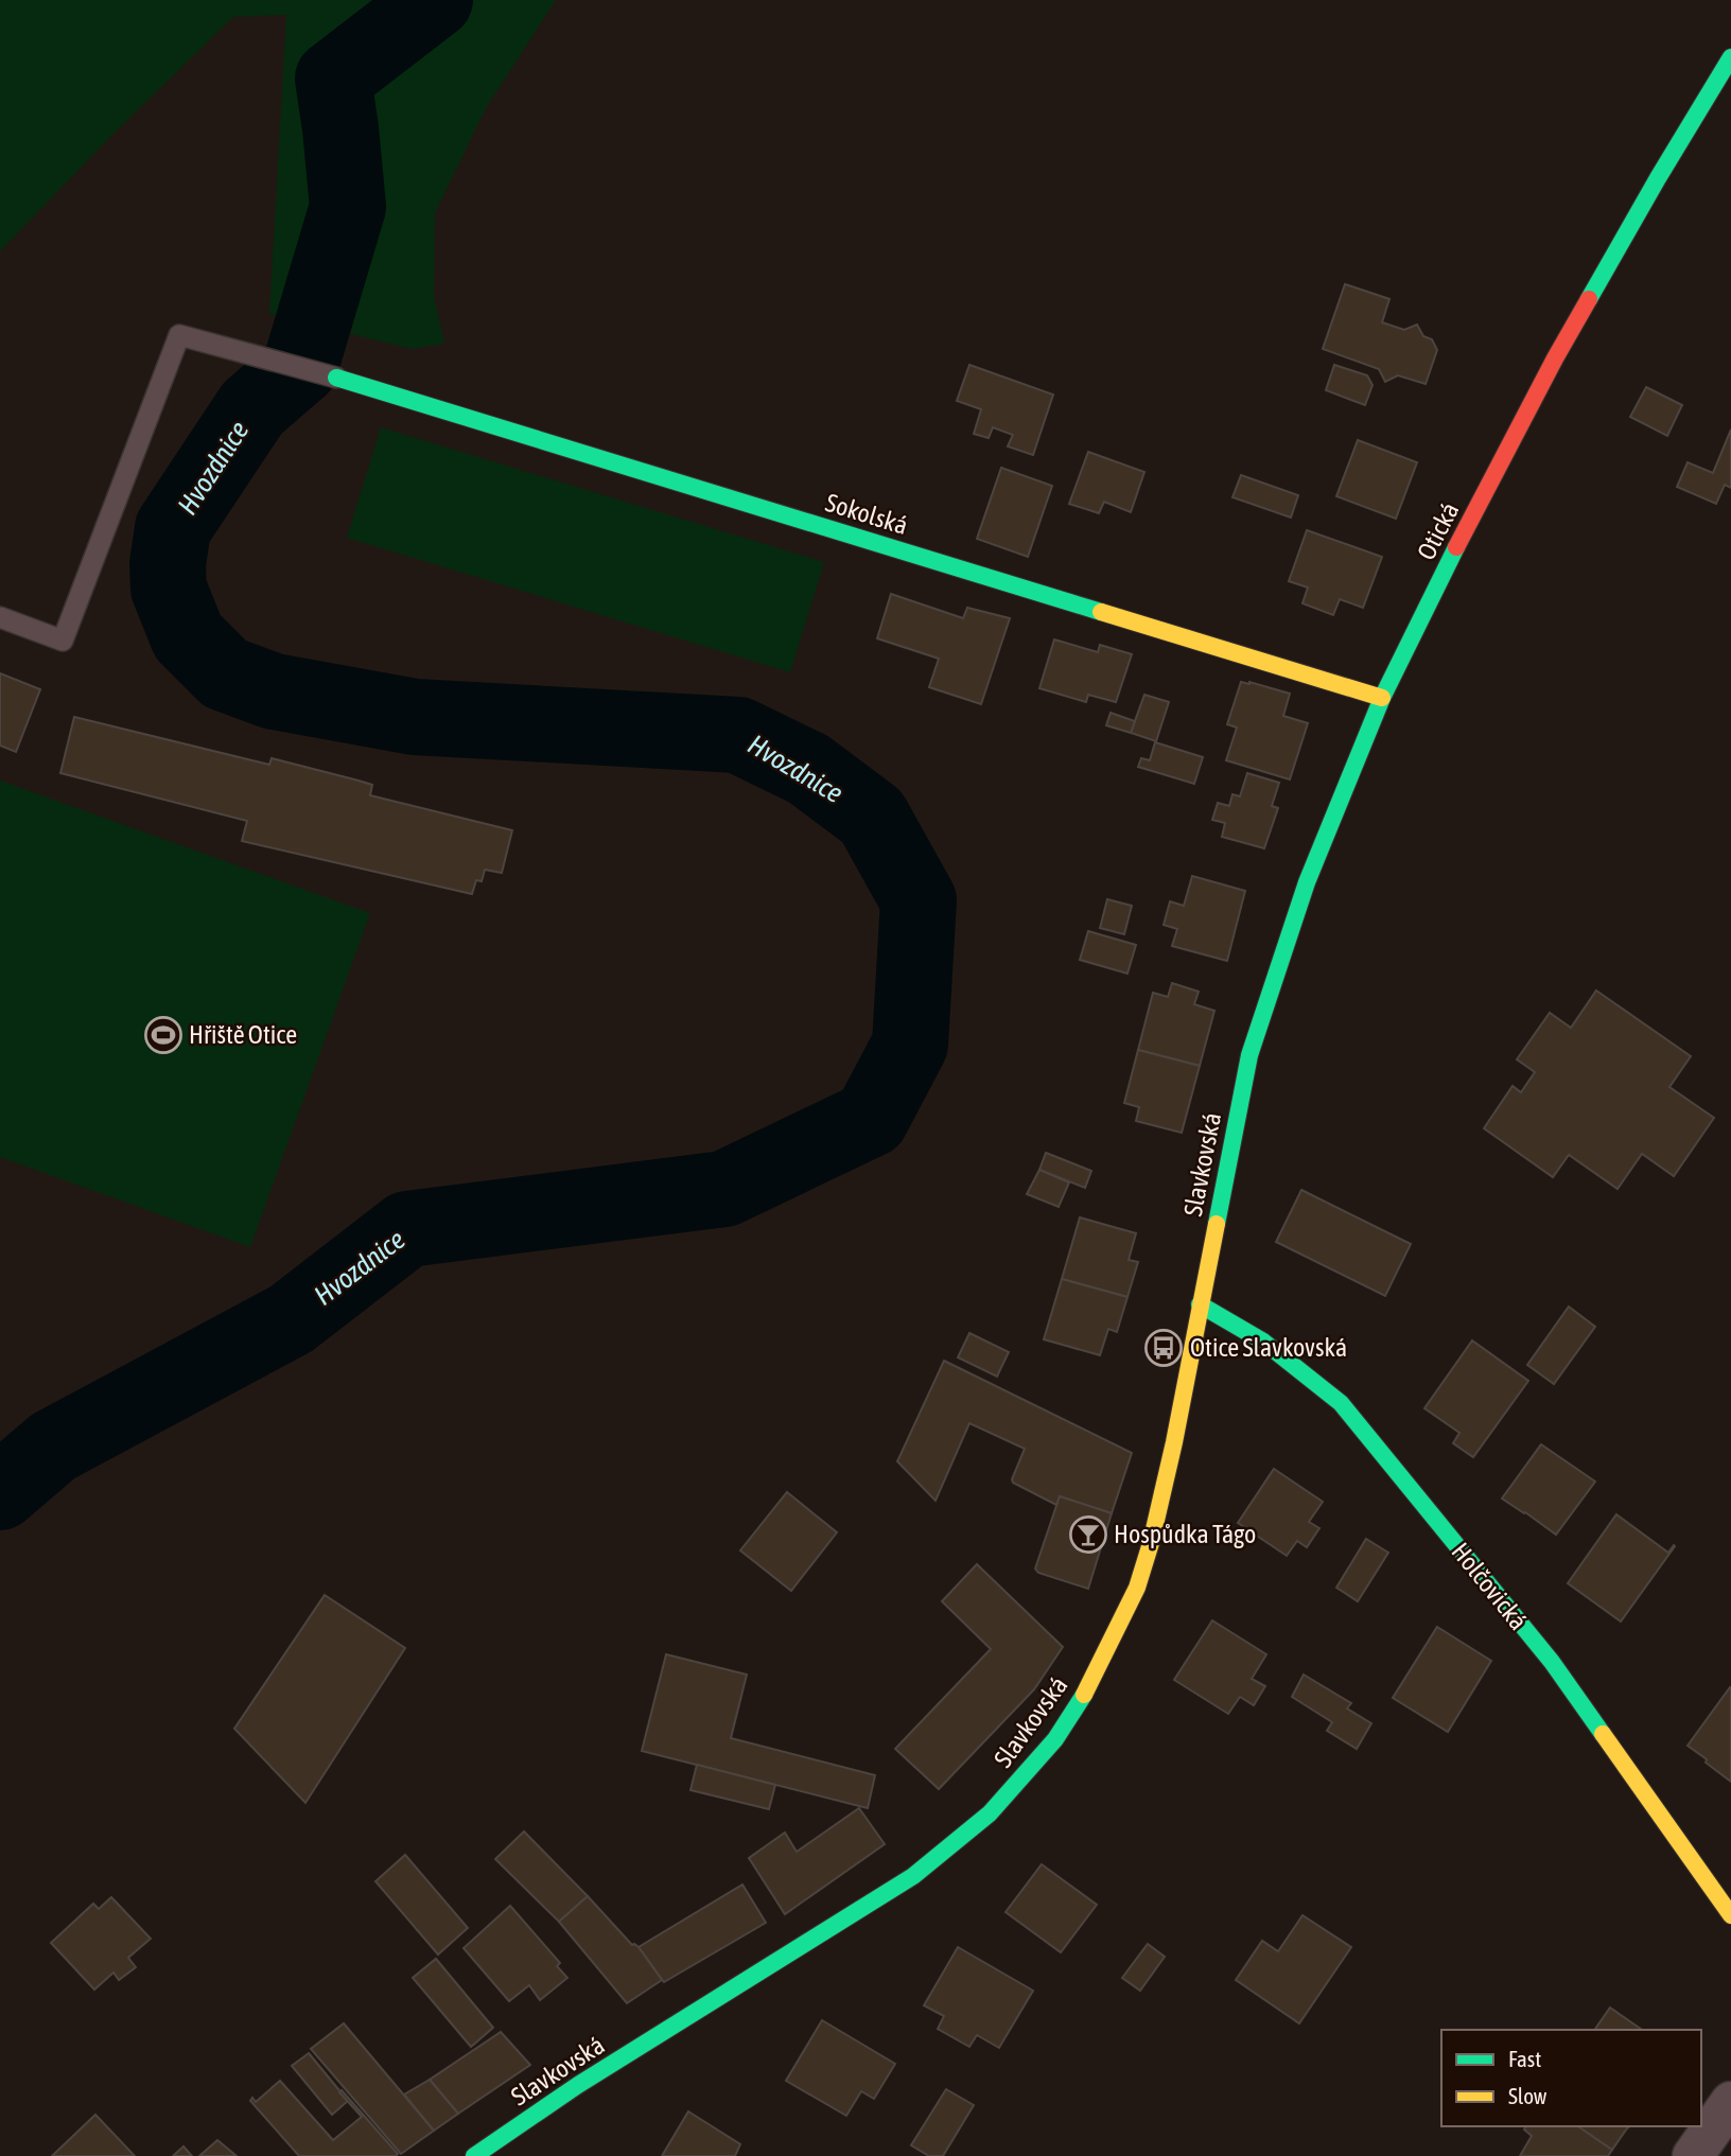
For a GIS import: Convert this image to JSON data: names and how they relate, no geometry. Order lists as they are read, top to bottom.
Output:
{
  "streets": {
    "main road": [
      "Sokolská",
      "Otická",
      "Slavkovská",
      "Holčovická"
    ]
  },
  "crossings": [
    ["Sokolská", "Otická"],
    ["Otická", "Slavkovská"],
    ["Slavkovská", "Holčovická"]
  ],
  "water": ["Hvozdnice"],
  "places": {
    "sports": ["Hřiště Otice"],
    "bus stop": ["Otice Slavkovská"],
    "bar": ["Hospůdka Tágo"]
  },
  "legend": ["Fast", "Slow"]
}
